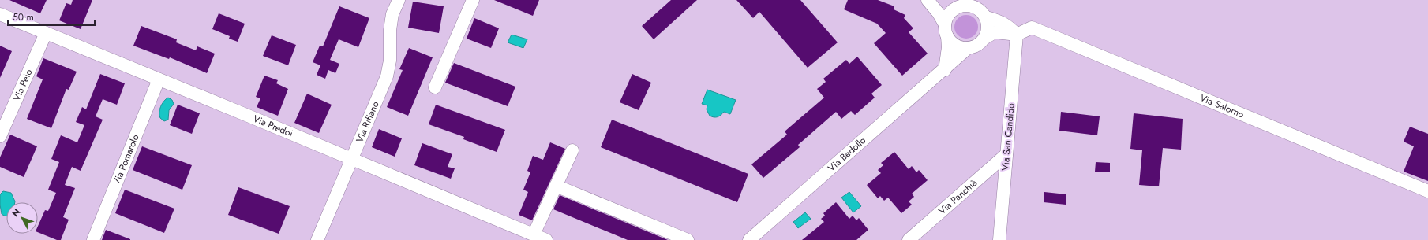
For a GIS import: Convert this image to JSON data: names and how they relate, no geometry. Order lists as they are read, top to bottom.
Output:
{
  "streets": {
    "street": [
      "Via Peio",
      "Via Salorno",
      "Via Rifiano",
      "Via Predoi",
      "Via San Candido",
      "Via Bedollo",
      "Via Pomarolo",
      "Via Panchià"
    ]
  },
  "crossings": [
    ["Via Peio", "Via Predoi"],
    ["Via Salorno", "Via San Candido"],
    ["Via Rifiano", "Via Predoi"],
    ["Via Predoi", "Via Pomarolo"],
    ["Via San Candido", "Via Panchià"]
  ],
  "scale_bar": "50 m",
  "north": "top left"
}
